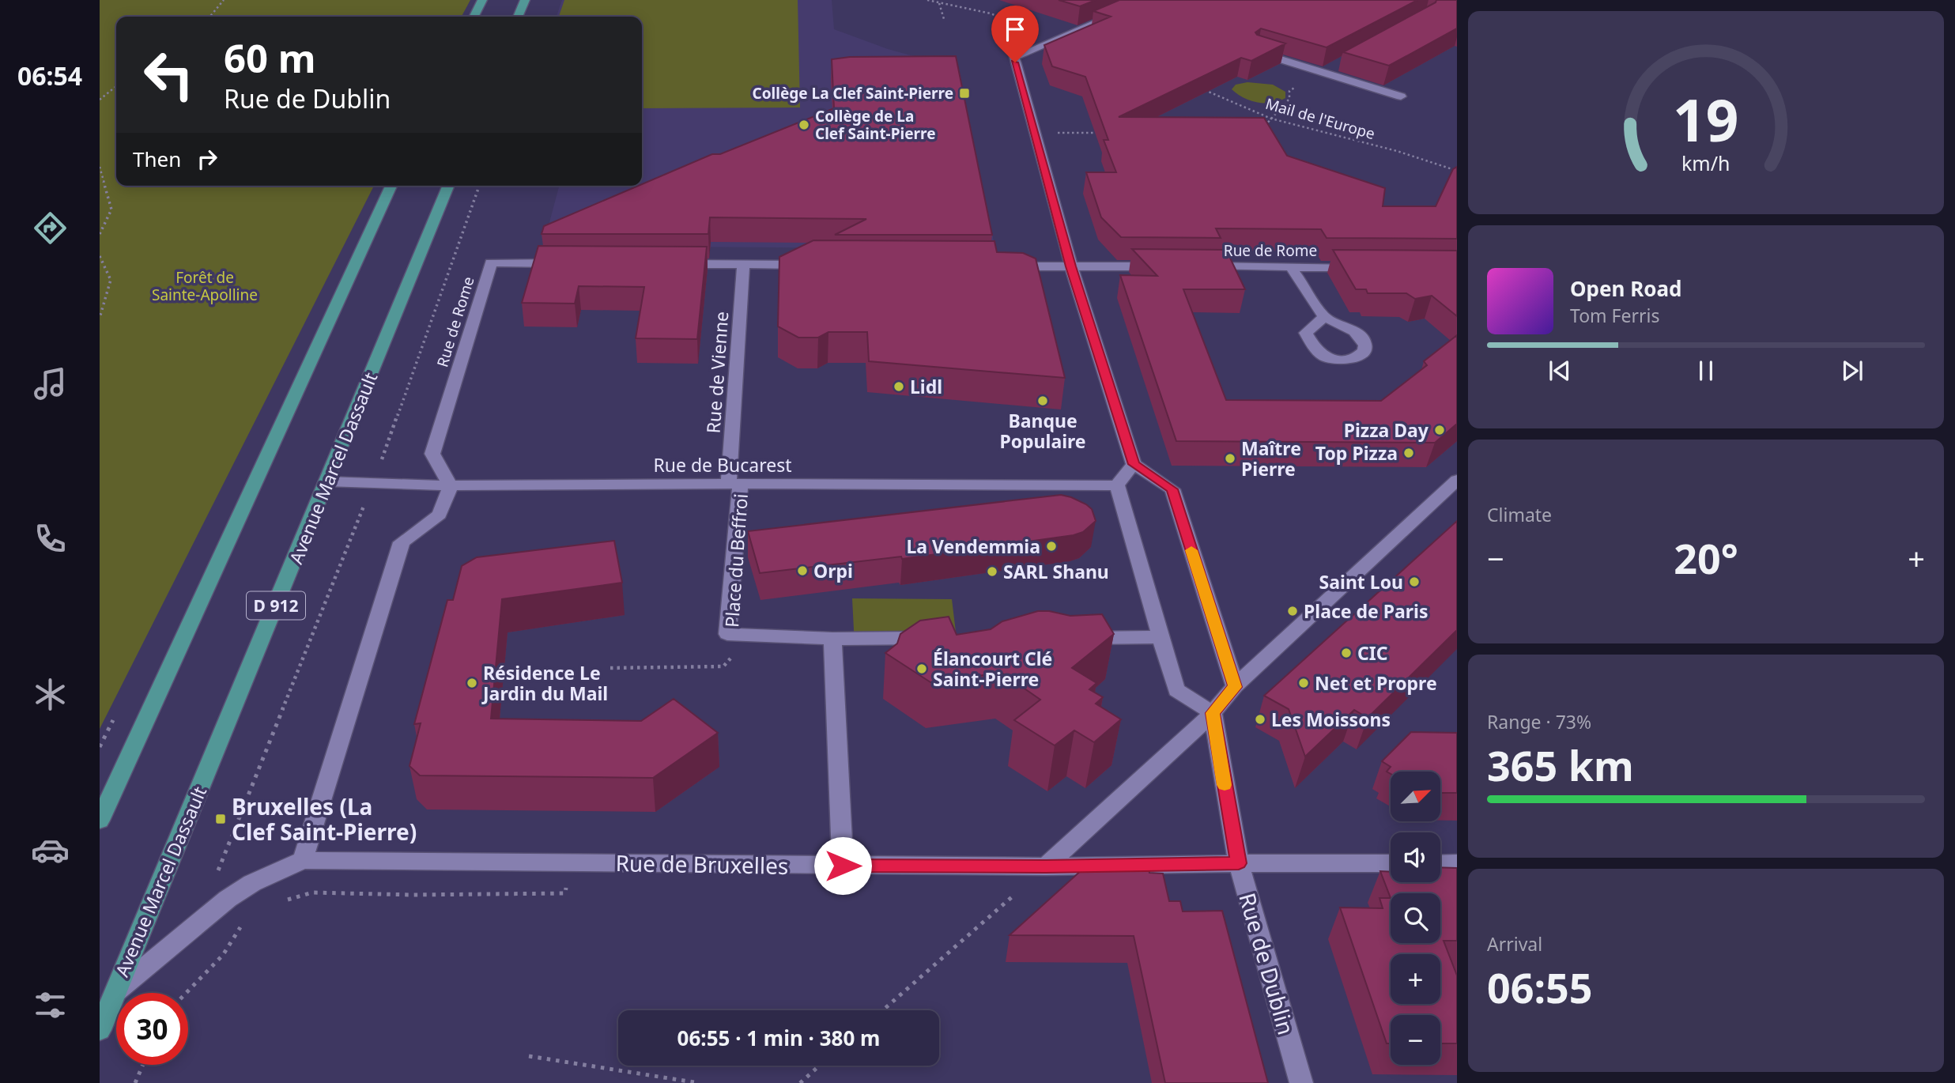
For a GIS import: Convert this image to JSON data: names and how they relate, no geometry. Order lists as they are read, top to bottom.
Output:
{
  "streets": {
    "main road": ["Avenue Marcel Dassault", "D 912"],
    "street": [
      "Rue de Rome",
      "Rue de Vienne",
      "Rue de Bucarest",
      "Place du Beffroi",
      "Rue de Bruxelles",
      "Rue de Dublin"
    ],
    "path": ["Mail de l'Europe"]
  },
  "crossings": [
    ["Rue de Rome", "Rue de Bucarest"],
    ["Rue de Vienne", "Rue de Bucarest"],
    ["Rue de Vienne", "Place du Beffroi"],
    ["Rue de Bucarest", "Avenue Marcel Dassault"],
    ["Rue de Bucarest", "Place du Beffroi"],
    ["Avenue Marcel Dassault", "Rue de Bruxelles"],
    ["Rue de Bruxelles", "Rue de Dublin"]
  ],
  "parks": ["Forêt de Sainte-Apolline"],
  "places": {
    "transit": ["Collège La Clef Saint-Pierre", "Bruxelles (La Clef Saint-Pierre)"],
    "other": [
      "Collège de La Clef Saint-Pierre",
      "Lidl",
      "Banque Populaire",
      "Pizza Day",
      "Top Pizza",
      "Maître Pierre",
      "La Vendemmia",
      "Orpi",
      "SARL Shanu",
      "Saint Lou",
      "Place de Paris",
      "CIC",
      "Élancourt Clé Saint-Pierre",
      "Résidence Le Jardin du Mail",
      "Net et Propre",
      "Les Moissons"
    ]
  },
  "north": "top right",
  "page": {
    "tabs": "06:54",
    "turn": ["60 m", "Rue de Dublin"],
    "then": "Then",
    "song": ["Open Road", "Tom Ferris"],
    "tile": [
      "Climate",
      ["Range · 73%", "365 km"],
      ["Arrival", "06:55"]
    ],
    "heat": ["−", "20°", "+"],
    "map_buttons": ["+", "−"],
    "limit": "30",
    "trip": "06:55 · 1 min · 380 m",
    "gauge": ["19", "km/h"]
  }
}
